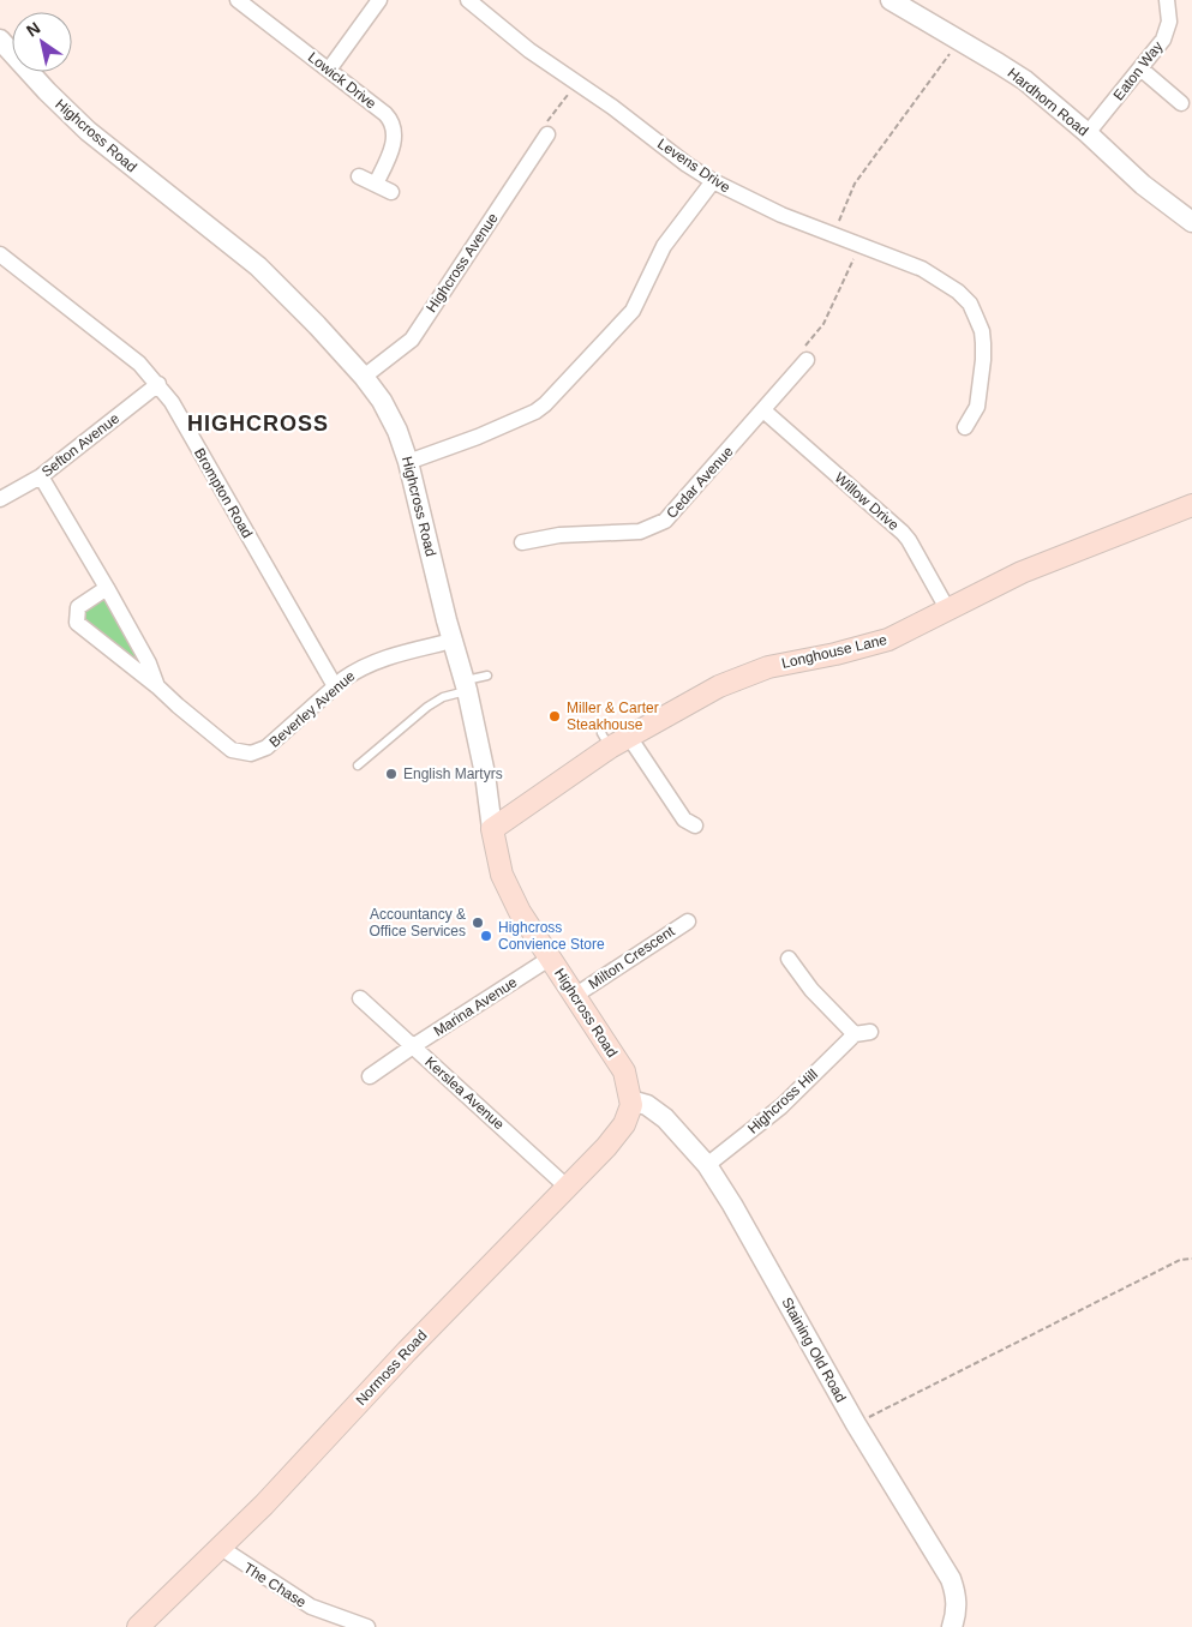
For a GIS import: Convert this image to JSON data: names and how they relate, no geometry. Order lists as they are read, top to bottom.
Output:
{
  "streets": {
    "main road": ["Highcross Road", "Longhouse Lane", "Normoss Road"],
    "street": [
      "Eaton Way",
      "Lowick Drive",
      "Hardhorn Road",
      "Levens Drive",
      "Highcross Avenue",
      "Sefton Avenue",
      "Cedar Avenue",
      "Brompton Road",
      "Willow Drive",
      "Beverley Avenue",
      "Milton Crescent",
      "Marina Avenue",
      "Kerslea Avenue",
      "Highcross Hill",
      "Staining Old Road",
      "The Chase"
    ]
  },
  "crossings": [
    ["Eaton Way", "Hardhorn Road"],
    ["Highcross Road", "Highcross Avenue"],
    ["Highcross Road", "Longhouse Lane"],
    ["Highcross Road", "Beverley Avenue"],
    ["Highcross Road", "Milton Crescent"],
    ["Highcross Road", "Marina Avenue"],
    ["Highcross Road", "Staining Old Road"],
    ["Highcross Road", "Normoss Road"],
    ["Sefton Avenue", "Brompton Road"],
    ["Sefton Avenue", "Beverley Avenue"],
    ["Cedar Avenue", "Willow Drive"],
    ["Brompton Road", "Beverley Avenue"],
    ["Willow Drive", "Longhouse Lane"],
    ["Marina Avenue", "Kerslea Avenue"],
    ["Kerslea Avenue", "Normoss Road"],
    ["Highcross Hill", "Staining Old Road"],
    ["Staining Old Road", "Normoss Road"],
    ["Normoss Road", "The Chase"]
  ],
  "districts": ["HIGHCROSS"],
  "places": [
    "Miller & Carter Steakhouse",
    "English Martyrs",
    "Accountancy & Office Services",
    "Highcross Convience Store"
  ],
  "north": "top left"
}
